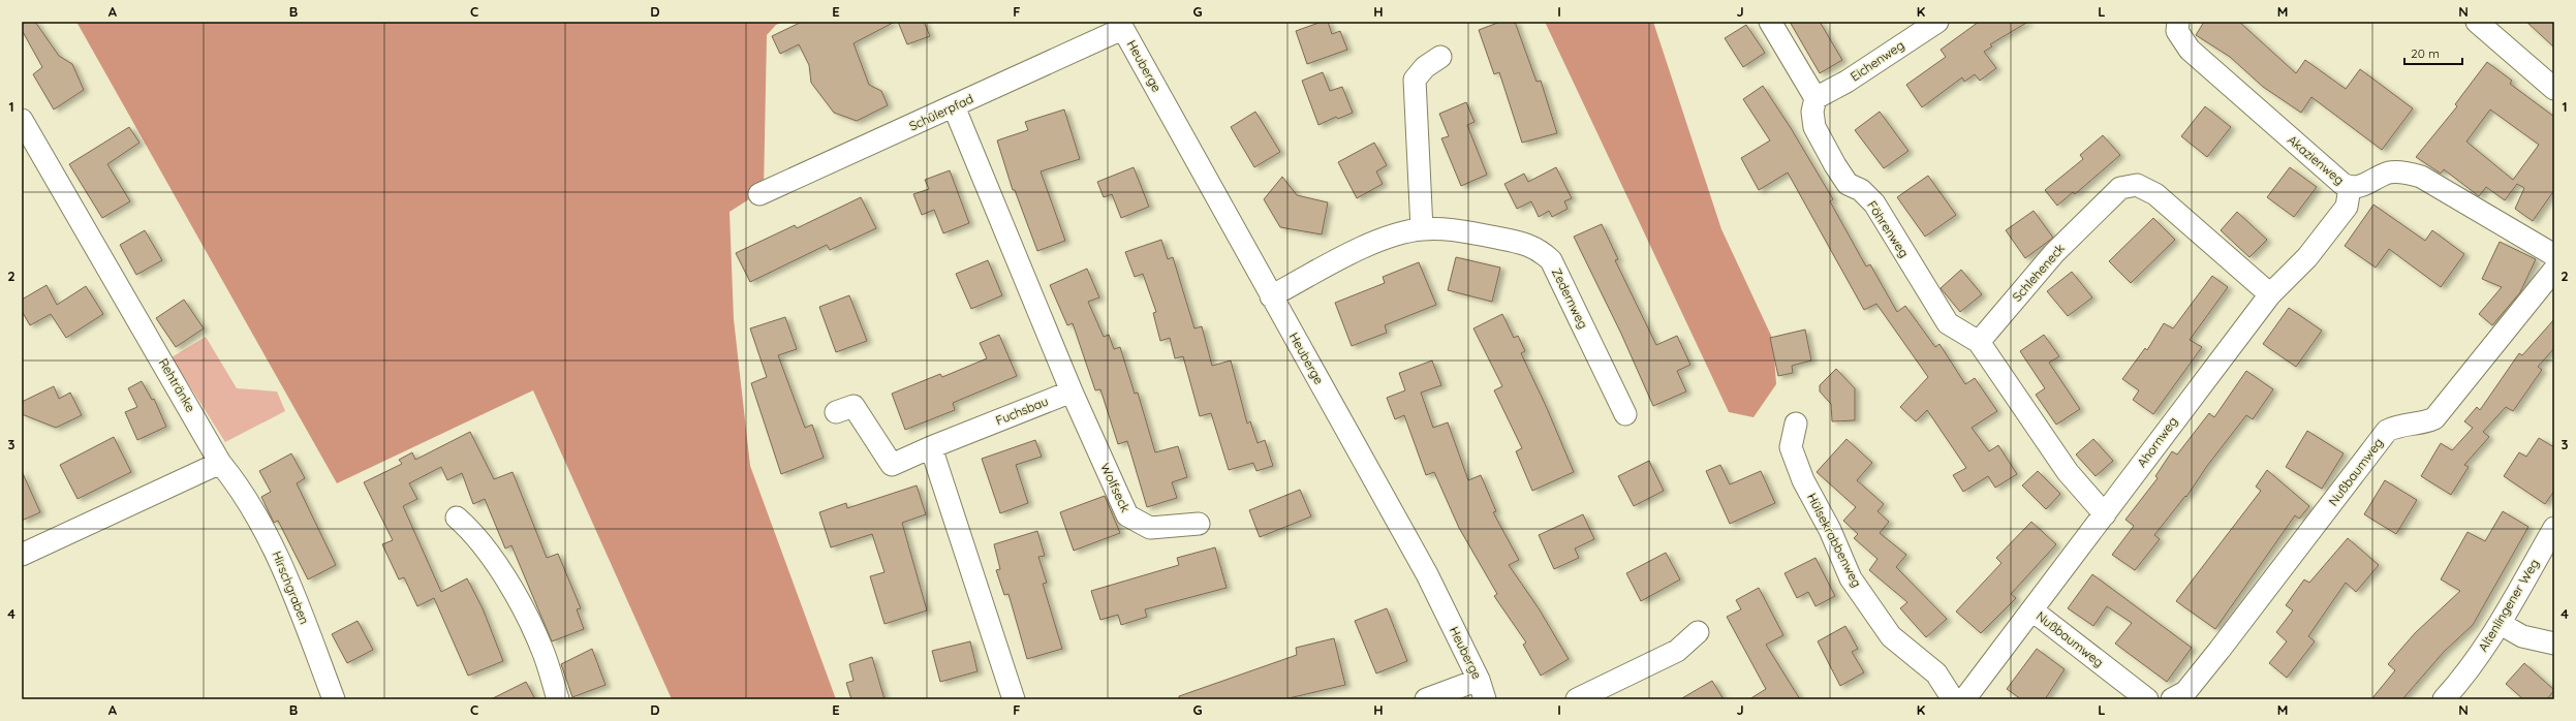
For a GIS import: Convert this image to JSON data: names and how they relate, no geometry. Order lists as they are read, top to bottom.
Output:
{
  "streets": {
    "street": [
      "Eichenweg",
      "Heuberge",
      "Schülerpfad",
      "Akazienweg",
      "Föhrenweg",
      "Schleheneck",
      "Zedernweg",
      "Rehtränke",
      "Fuchsbau",
      "Ahornweg",
      "Nußbaumweg",
      "Wolfseck",
      "Hülsekrabbenweg",
      "Hirschgraben",
      "Altenlingener Weg"
    ]
  },
  "crossings": [
    ["Eichenweg", "Föhrenweg"],
    ["Heuberge", "Schülerpfad"],
    ["Heuberge", "Zedernweg"],
    ["Akazienweg", "Ahornweg"],
    ["Föhrenweg", "Schleheneck"],
    ["Schleheneck", "Ahornweg"],
    ["Rehtränke", "Hirschgraben"],
    ["Fuchsbau", "Wolfseck"],
    ["Ahornweg", "Nußbaumweg"]
  ],
  "scale_bar": "20 m",
  "grid": {
    "columns": [
      "A",
      "B",
      "C",
      "D",
      "E",
      "F",
      "G",
      "H",
      "I",
      "J",
      "K",
      "L",
      "M",
      "N"
    ],
    "rows": [
      "1",
      "2",
      "3",
      "4"
    ]
  }
}
